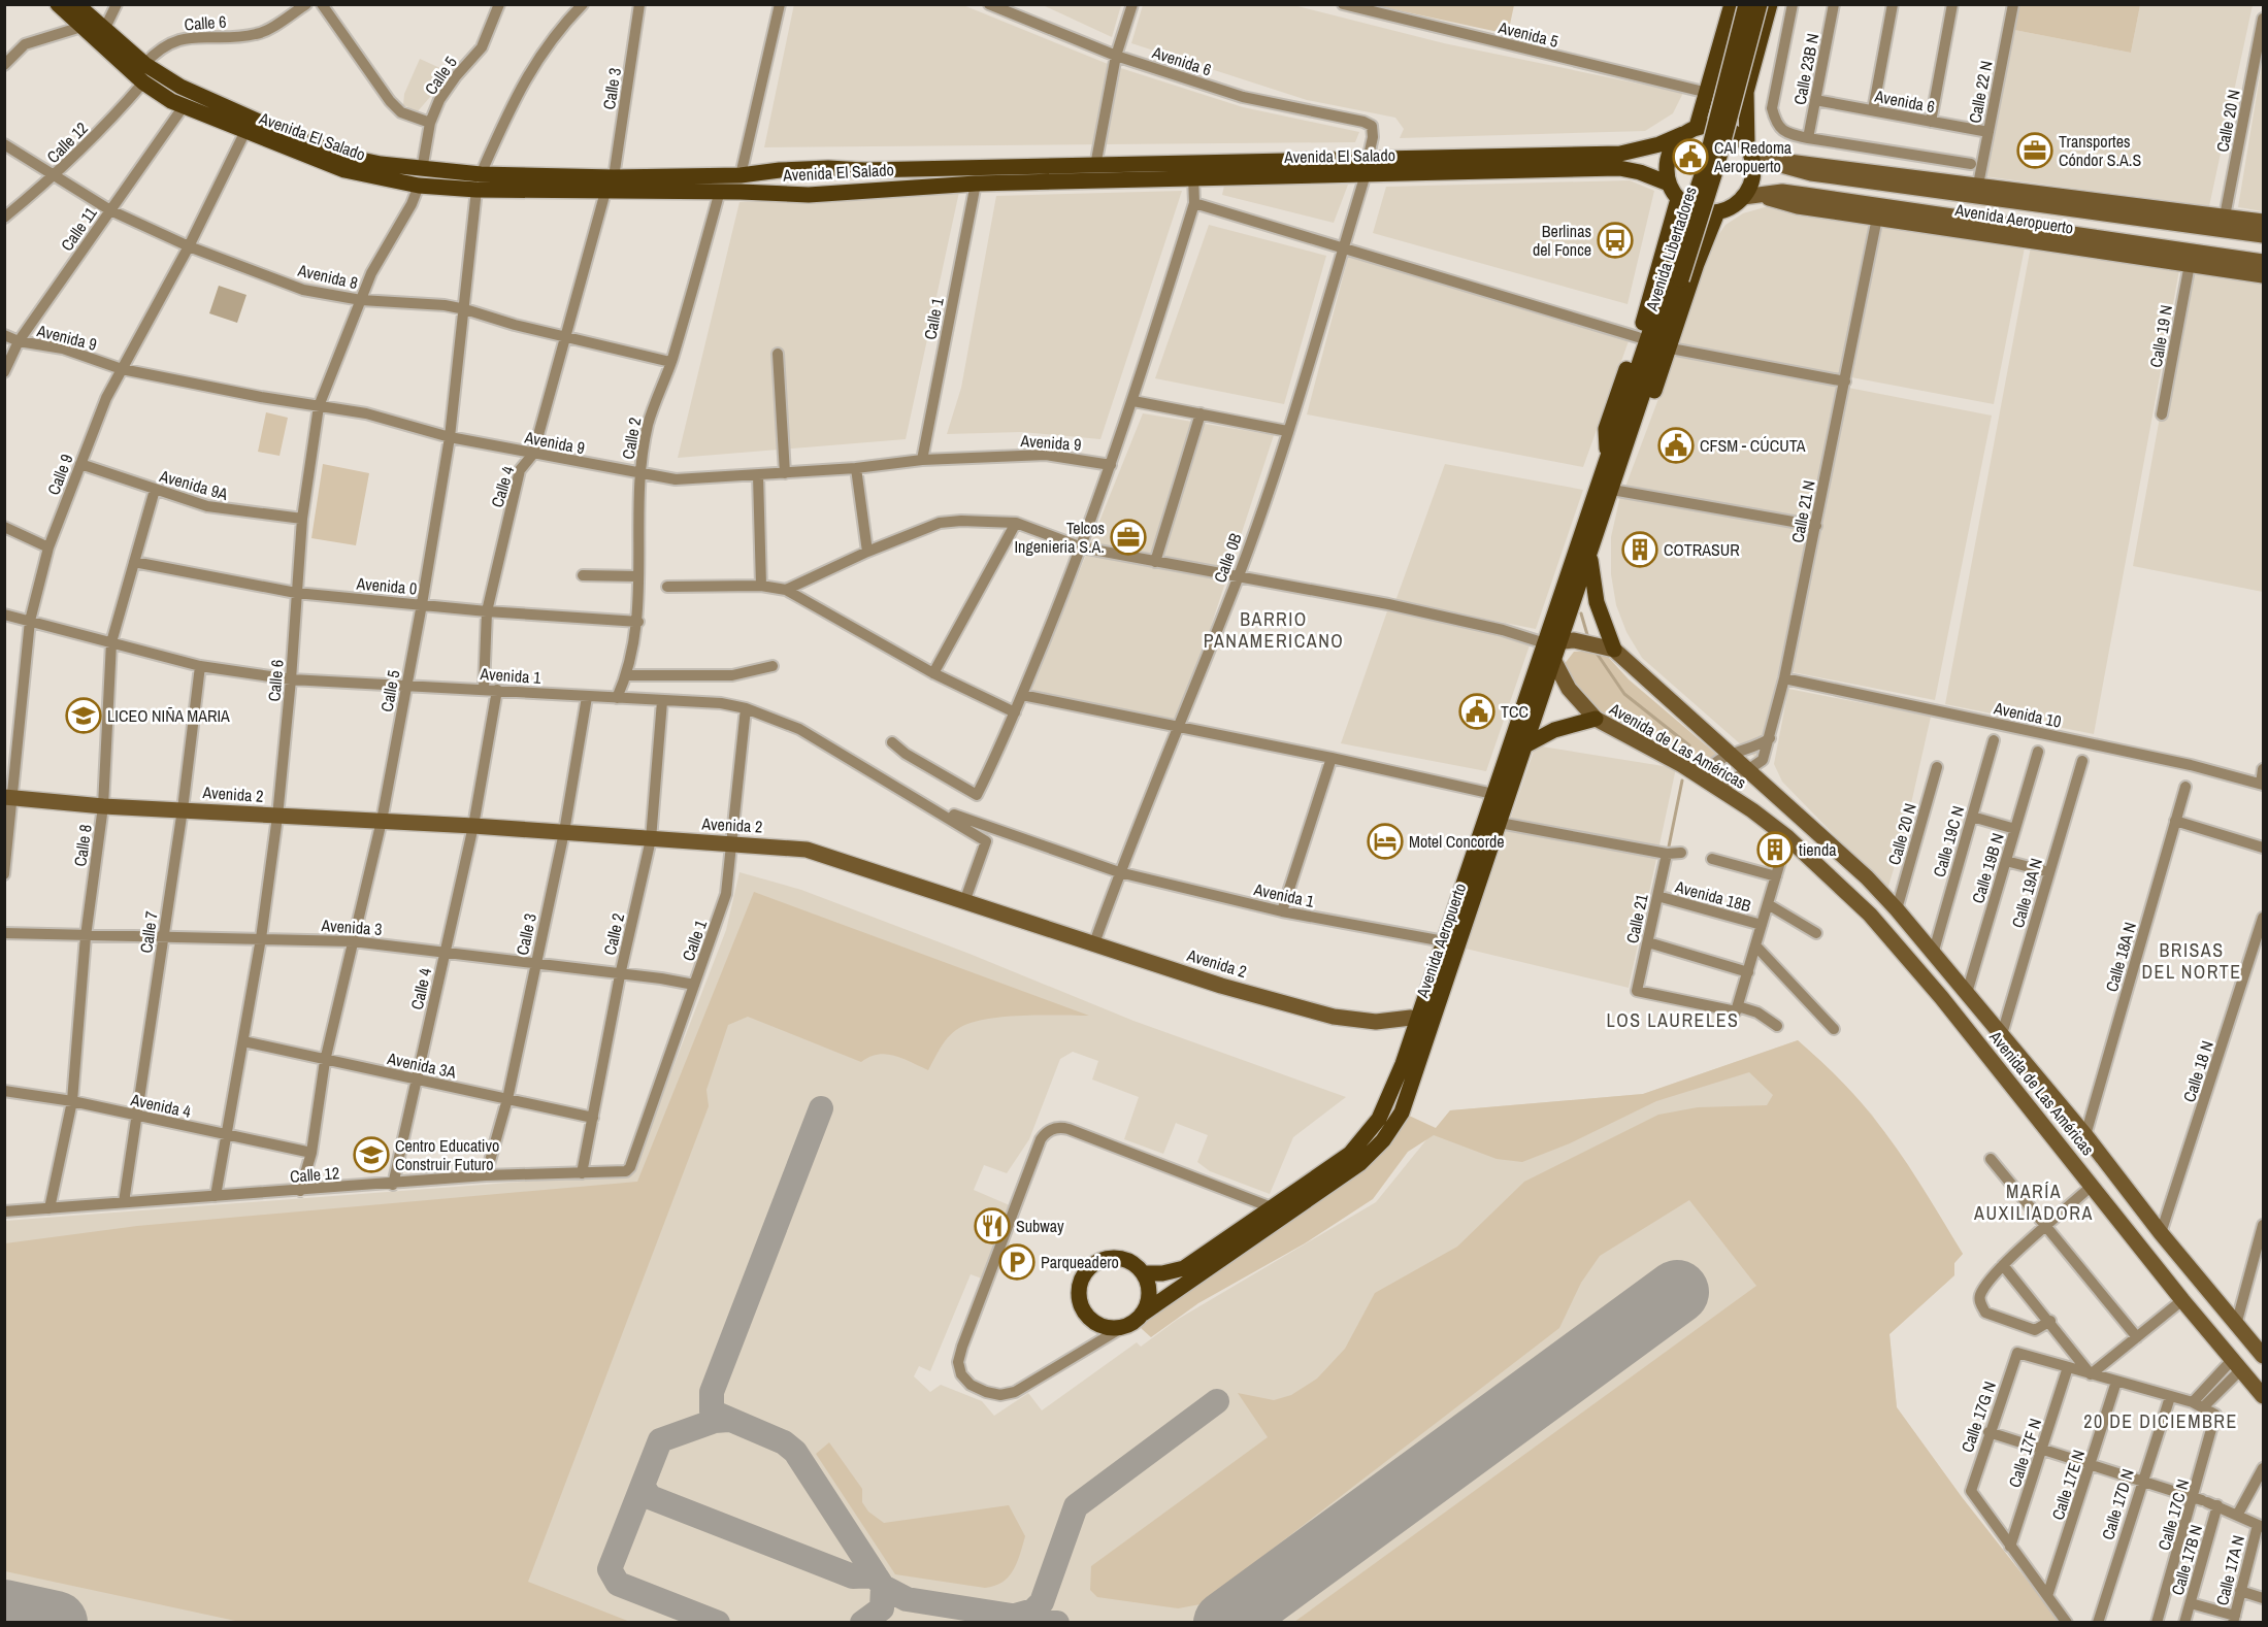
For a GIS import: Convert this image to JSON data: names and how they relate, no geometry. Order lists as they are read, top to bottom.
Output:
{
  "streets": {
    "main road": [
      "Avenida El Salado",
      "Avenida Aeropuerto",
      "Avenida Libertadores",
      "Avenida de Las Américas",
      "Avenida 2"
    ],
    "street": [
      "Calle 6",
      "Avenida 5",
      "Avenida 6",
      "Calle 23B N",
      "Calle 5",
      "Calle 3",
      "Calle 22 N",
      "Calle 20 N",
      "Calle 12",
      "Calle 11",
      "Avenida 8",
      "Calle 1",
      "Calle 19 N",
      "Avenida 9",
      "Calle 2",
      "Calle 9",
      "Avenida 9A",
      "Calle 4",
      "Calle 21 N",
      "Calle 0B",
      "Avenida 0",
      "Avenida 1",
      "Avenida 10",
      "Calle 19C N",
      "Calle 8",
      "Calle 19B N",
      "Calle 19A N",
      "Avenida 18B",
      "Calle 21",
      "Avenida 3",
      "Calle 7",
      "Calle 18A N",
      "Avenida 3A",
      "Calle 18 N",
      "Avenida 4",
      "Calle 17G N",
      "Calle 17F N",
      "Calle 17E N",
      "Calle 17D N",
      "Calle 17C N",
      "Calle 17B N",
      "Calle 17A N"
    ]
  },
  "crossings": [
    ["Calle 6", "Calle 5"],
    ["Calle 6", "Avenida El Salado"],
    ["Calle 6", "Calle 12"],
    ["Calle 6", "Avenida 8"],
    ["Calle 6", "Avenida 9"],
    ["Calle 6", "Avenida 9A"],
    ["Calle 6", "Avenida 0"],
    ["Calle 6", "Avenida 1"],
    ["Calle 6", "Avenida 2"],
    ["Calle 6", "Avenida 3"],
    ["Calle 6", "Avenida 3A"],
    ["Calle 6", "Avenida 4"],
    ["Avenida 6", "Calle 23B N"],
    ["Avenida 6", "Calle 22 N"],
    ["Avenida 6", "Avenida El Salado"],
    ["Avenida 6", "Calle 0B"],
    ["Calle 5", "Avenida El Salado"],
    ["Calle 5", "Calle 12"],
    ["Calle 5", "Avenida 8"],
    ["Calle 5", "Avenida 9"],
    ["Calle 5", "Avenida 0"],
    ["Calle 5", "Avenida 1"],
    ["Calle 5", "Avenida 2"],
    ["Calle 5", "Avenida 3"],
    ["Calle 5", "Avenida 3A"],
    ["Calle 5", "Avenida 4"],
    ["Calle 3", "Avenida El Salado"],
    ["Calle 3", "Calle 12"],
    ["Calle 3", "Avenida 1"],
    ["Calle 3", "Avenida 2"],
    ["Calle 3", "Avenida 3"],
    ["Calle 3", "Avenida 3A"],
    ["Calle 22 N", "Avenida Aeropuerto"],
    ["Calle 20 N", "Avenida Aeropuerto"],
    ["Calle 20 N", "Avenida de Las Américas"],
    ["Avenida El Salado", "Calle 12"],
    ["Avenida El Salado", "Avenida Aeropuerto"],
    ["Avenida El Salado", "Calle 11"],
    ["Avenida El Salado", "Calle 1"],
    ["Avenida El Salado", "Calle 2"],
    ["Avenida El Salado", "Calle 9"],
    ["Avenida El Salado", "Calle 4"],
    ["Avenida El Salado", "Calle 0B"],
    ["Calle 12", "Avenida 8"],
    ["Calle 12", "Calle 1"],
    ["Calle 12", "Calle 2"],
    ["Calle 12", "Calle 4"],
    ["Calle 12", "Calle 8"],
    ["Calle 12", "Calle 7"],
    ["Avenida Aeropuerto", "Avenida Libertadores"],
    ["Avenida Aeropuerto", "Calle 19 N"],
    ["Avenida Aeropuerto", "Calle 21 N"],
    ["Avenida Aeropuerto", "Avenida 1"],
    ["Avenida Aeropuerto", "Avenida de Las Américas"],
    ["Avenida Aeropuerto", "Avenida 2"],
    ["Calle 11", "Avenida 8"],
    ["Calle 11", "Avenida 9"],
    ["Avenida 8", "Calle 2"],
    ["Avenida 8", "Calle 9"],
    ["Avenida 8", "Calle 4"],
    ["Calle 1", "Avenida 9"],
    ["Calle 1", "Avenida 1"],
    ["Calle 1", "Avenida 2"],
    ["Calle 1", "Avenida 3"],
    ["Avenida 9", "Calle 2"],
    ["Avenida 9", "Calle 9"],
    ["Avenida 9", "Calle 4"],
    ["Calle 2", "Avenida 0"],
    ["Calle 2", "Avenida 1"],
    ["Calle 2", "Avenida 2"],
    ["Calle 2", "Avenida 3"],
    ["Calle 2", "Avenida 3A"],
    ["Calle 9", "Avenida 9A"],
    ["Calle 9", "Avenida 1"],
    ["Calle 9", "Avenida 2"],
    ["Avenida 9A", "Calle 8"],
    ["Calle 4", "Avenida 0"],
    ["Calle 4", "Avenida 1"],
    ["Calle 4", "Avenida 2"],
    ["Calle 4", "Avenida 3"],
    ["Calle 4", "Avenida 3A"],
    ["Calle 21 N", "Avenida 10"],
    ["Calle 21 N", "Avenida de Las Américas"],
    ["Calle 0B", "Avenida 1"],
    ["Calle 0B", "Avenida 2"],
    ["Avenida 0", "Calle 8"],
    ["Avenida 1", "Avenida 2"],
    ["Avenida 1", "Calle 8"],
    ["Avenida 1", "Calle 7"],
    ["Avenida de Las Américas", "Calle 19C N"],
    ["Avenida de Las Américas", "Calle 19B N"],
    ["Avenida de Las Américas", "Calle 19A N"],
    ["Avenida de Las Américas", "Calle 18A N"],
    ["Avenida de Las Américas", "Calle 18 N"],
    ["Avenida 2", "Calle 8"],
    ["Avenida 2", "Calle 7"],
    ["Calle 8", "Avenida 3"],
    ["Calle 8", "Avenida 4"],
    ["Avenida 18B", "Calle 21"],
    ["Avenida 3", "Calle 7"],
    ["Calle 7", "Avenida 4"],
    ["Calle 17G N", "Calle 17F N"],
    ["Calle 17C N", "Calle 17B N"]
  ],
  "districts": [
    "BARRIO PANAMERICANO",
    "BRISAS DEL NORTE",
    "LOS LAURELES",
    "MARÍA AUXILIADORA",
    "20 DE DICIEMBRE"
  ],
  "places": {
    "office": ["Transportes Cóndor S.A.S", "Telcos Ingenieria S.A."],
    "public building": ["CAI Redoma Aeropuerto", "CFSM - CÚCUTA", "TCC"],
    "bus stop": ["Berlinas del Fonce"],
    "building": ["COTRASUR", "tienda"],
    "school or university": ["LICEO NIÑA MARIA", "Centro Educativo Construir Futuro"],
    "hotel": ["Motel Concorde"],
    "restaurant": ["Subway"],
    "parking": ["Parqueadero"]
  }
}
